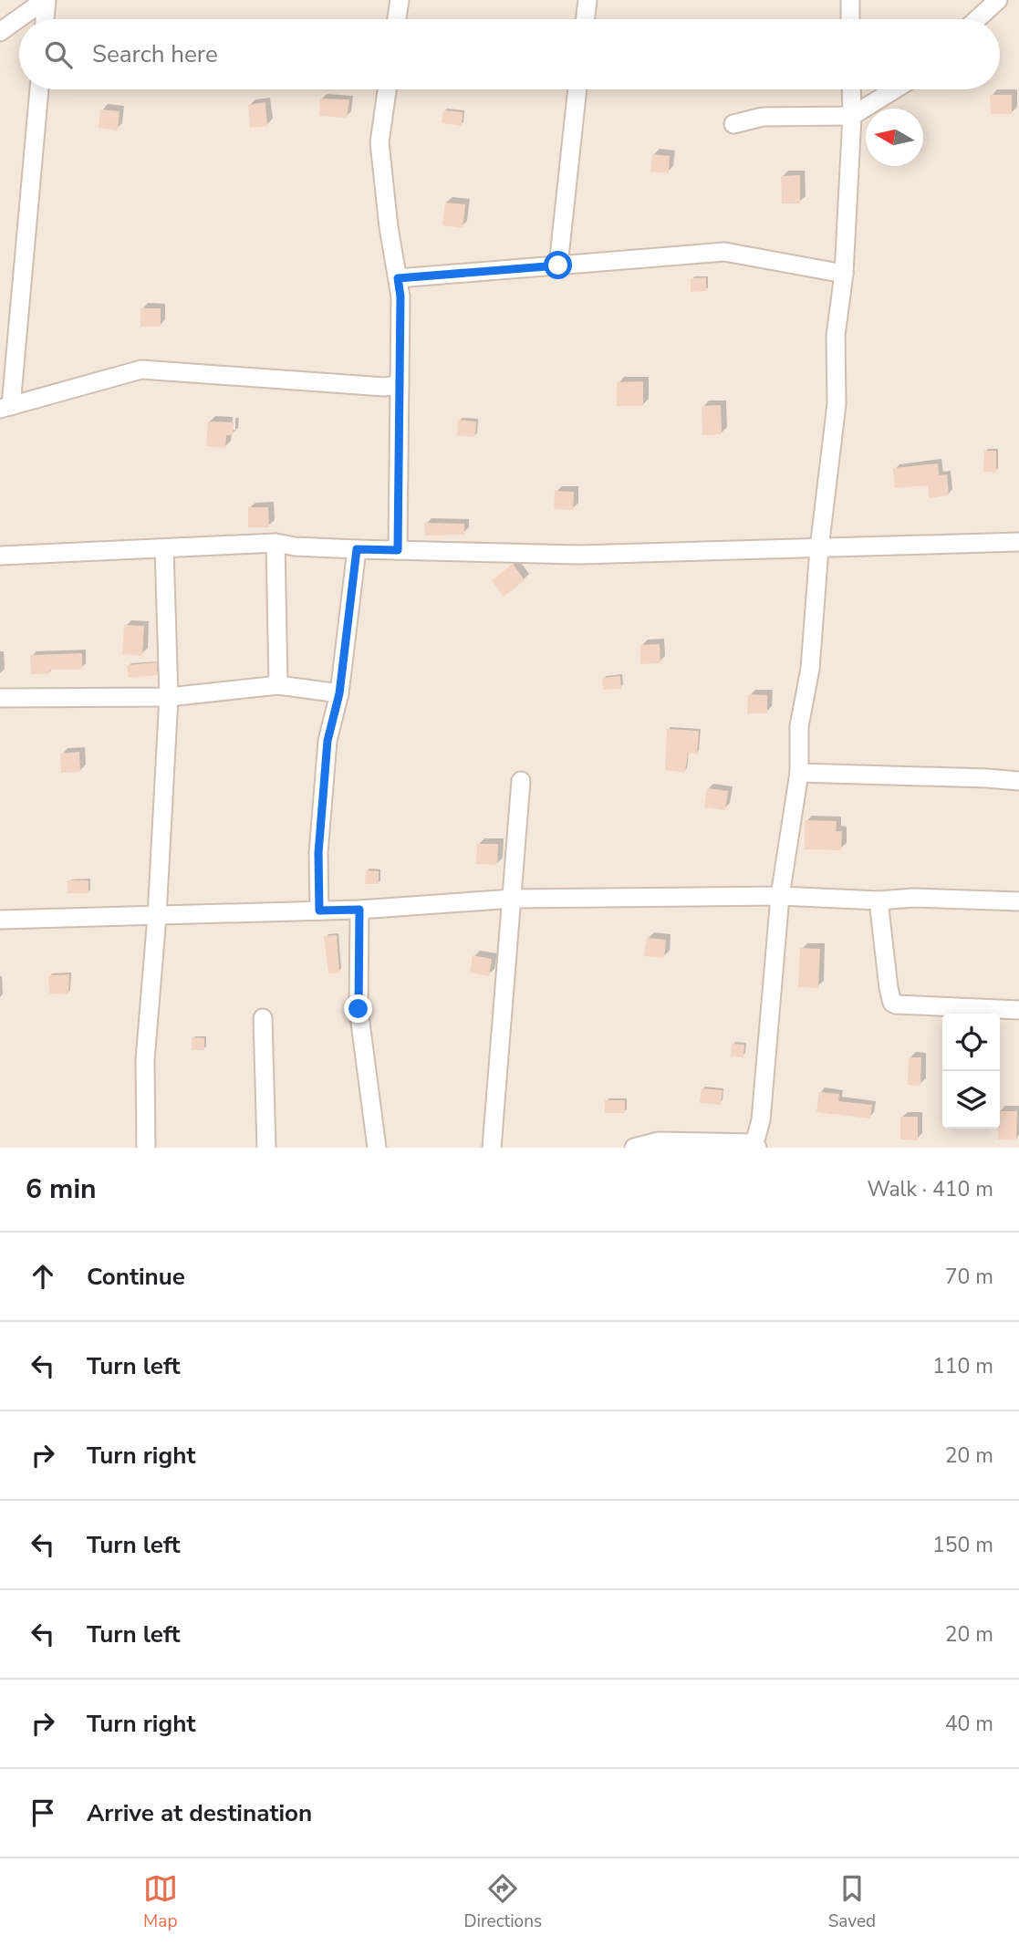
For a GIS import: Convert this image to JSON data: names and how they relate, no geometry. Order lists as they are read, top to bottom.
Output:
{
  "north": "left",
  "page": {
    "search": "Search here",
    "heading": ["6 min", "Walk · 410 m"],
    "list": [
      ["Continue", "70 m"],
      ["Turn left", "110 m"],
      ["Turn right", "20 m"],
      ["Turn left", "150 m"],
      ["Turn left", "20 m"],
      ["Turn right", "40 m"],
      "Arrive at destination"
    ],
    "nav": ["Map", "Directions", "Saved"]
  }
}
